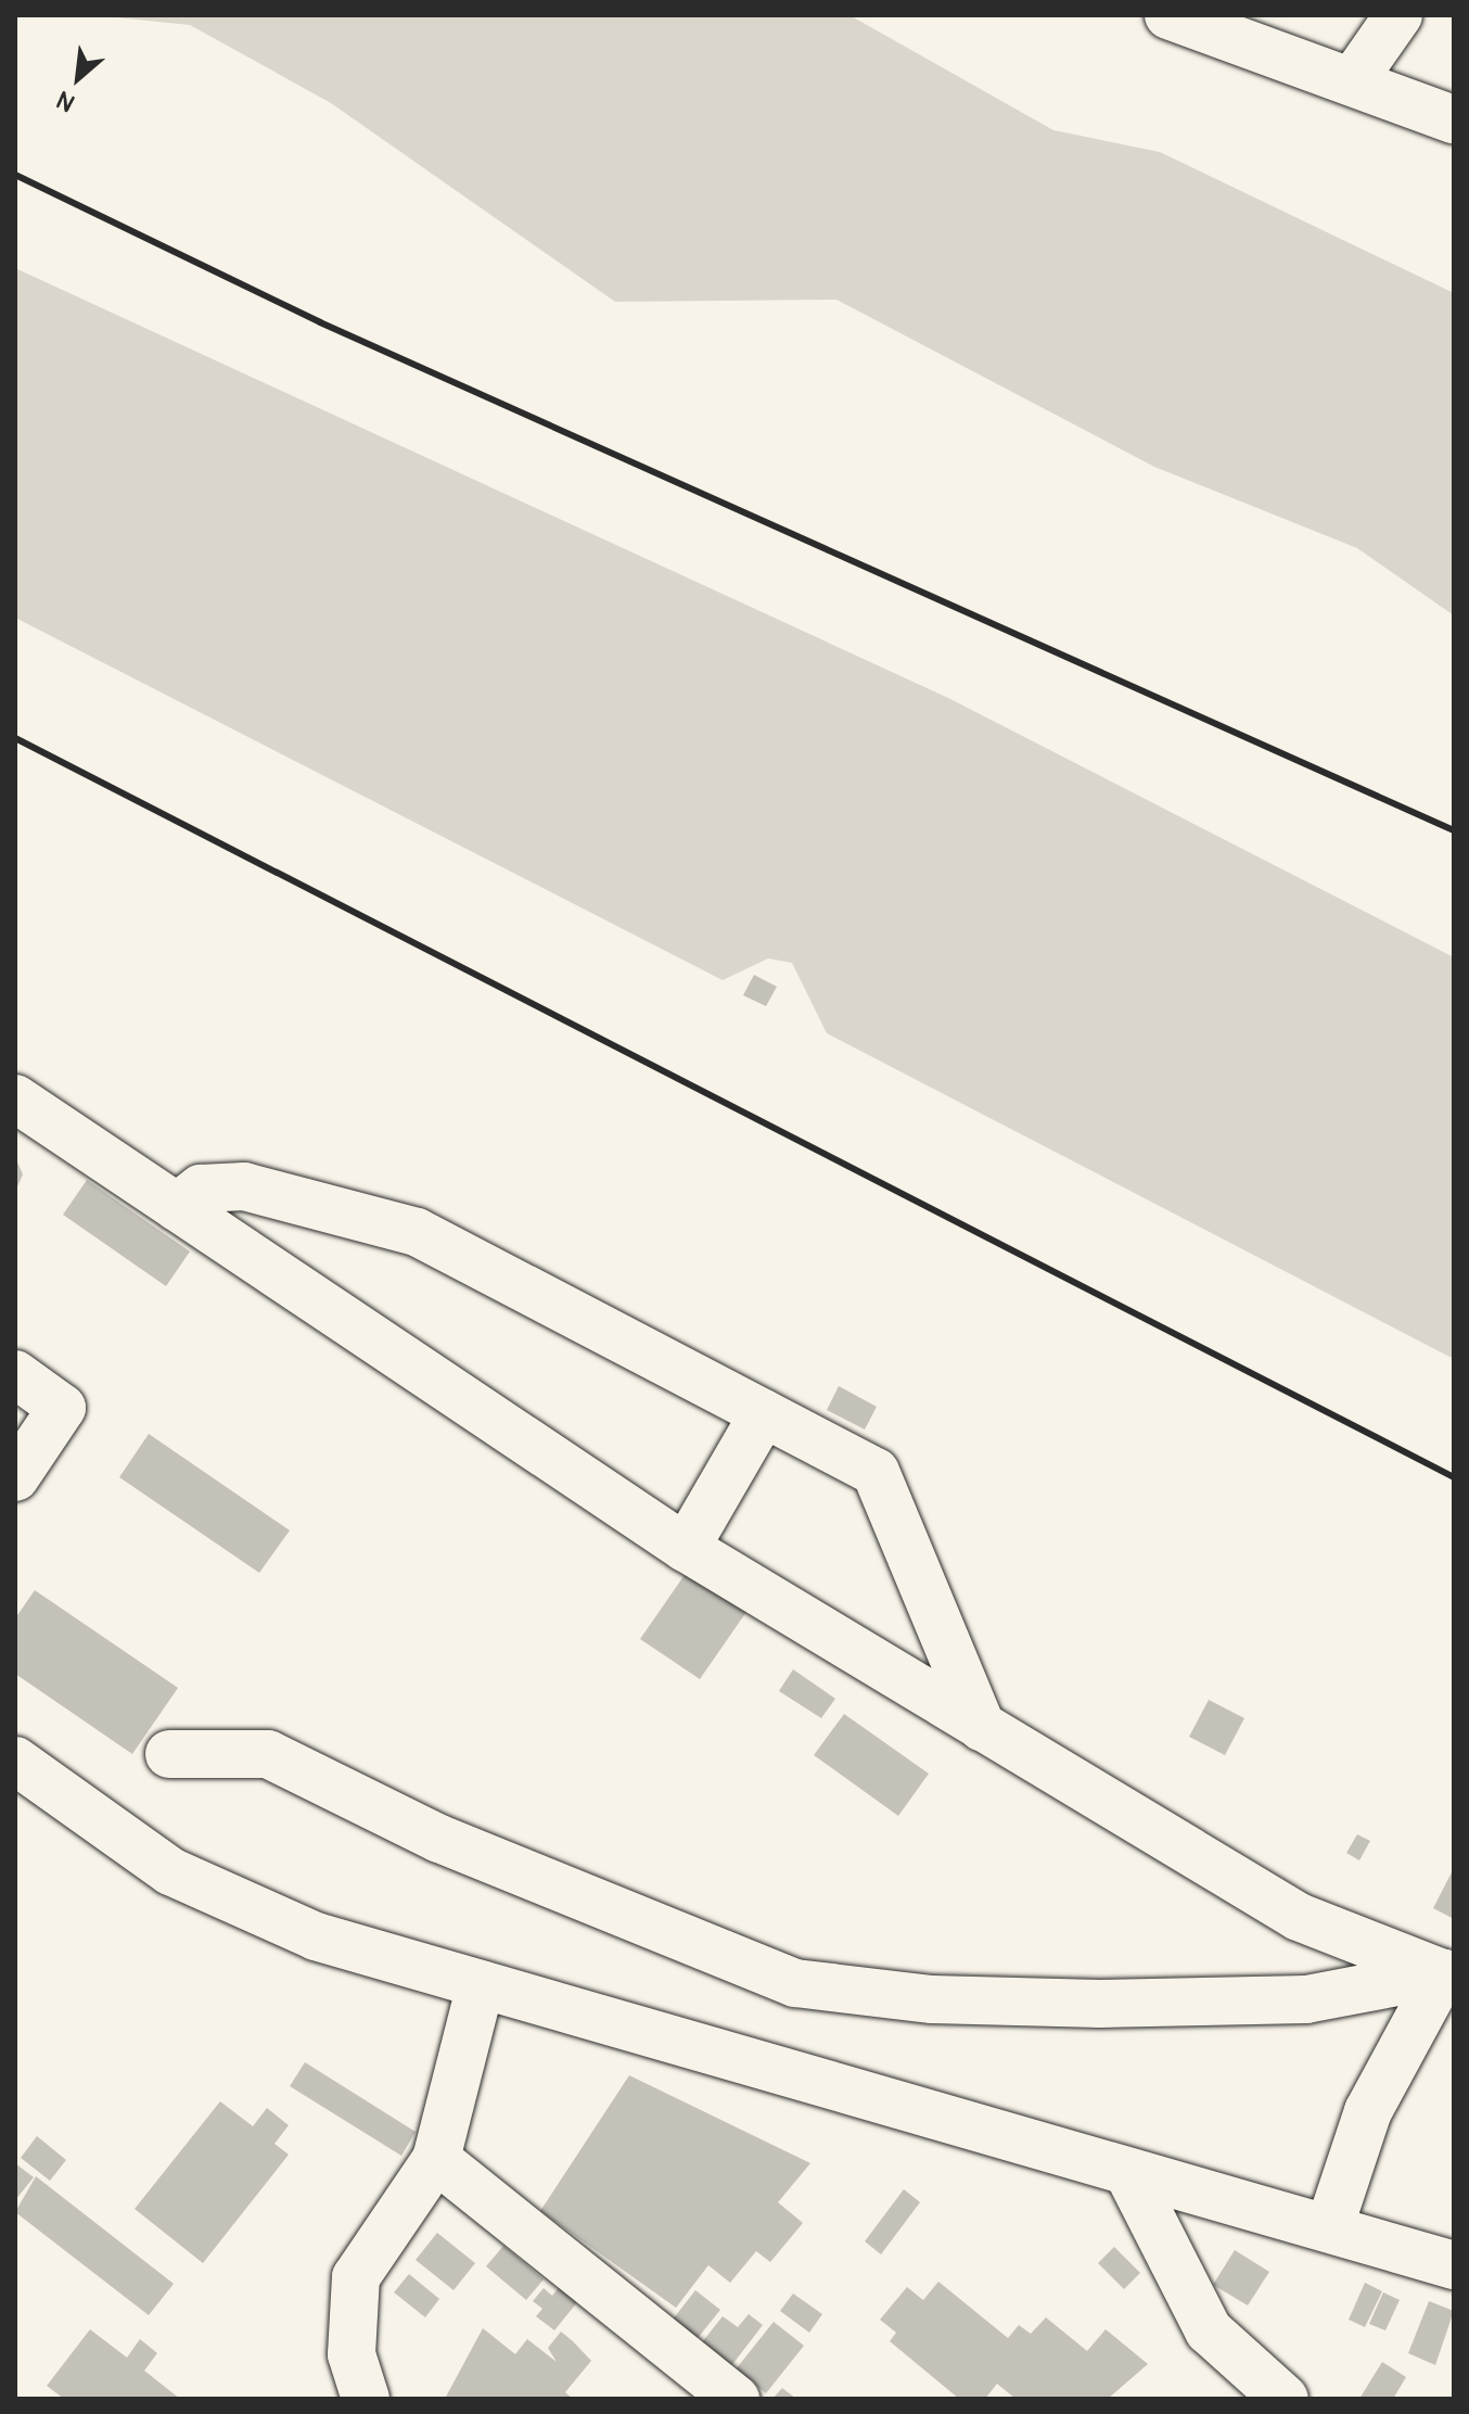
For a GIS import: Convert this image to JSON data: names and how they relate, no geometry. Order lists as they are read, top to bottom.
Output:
{
  "north": "bottom left"
}
